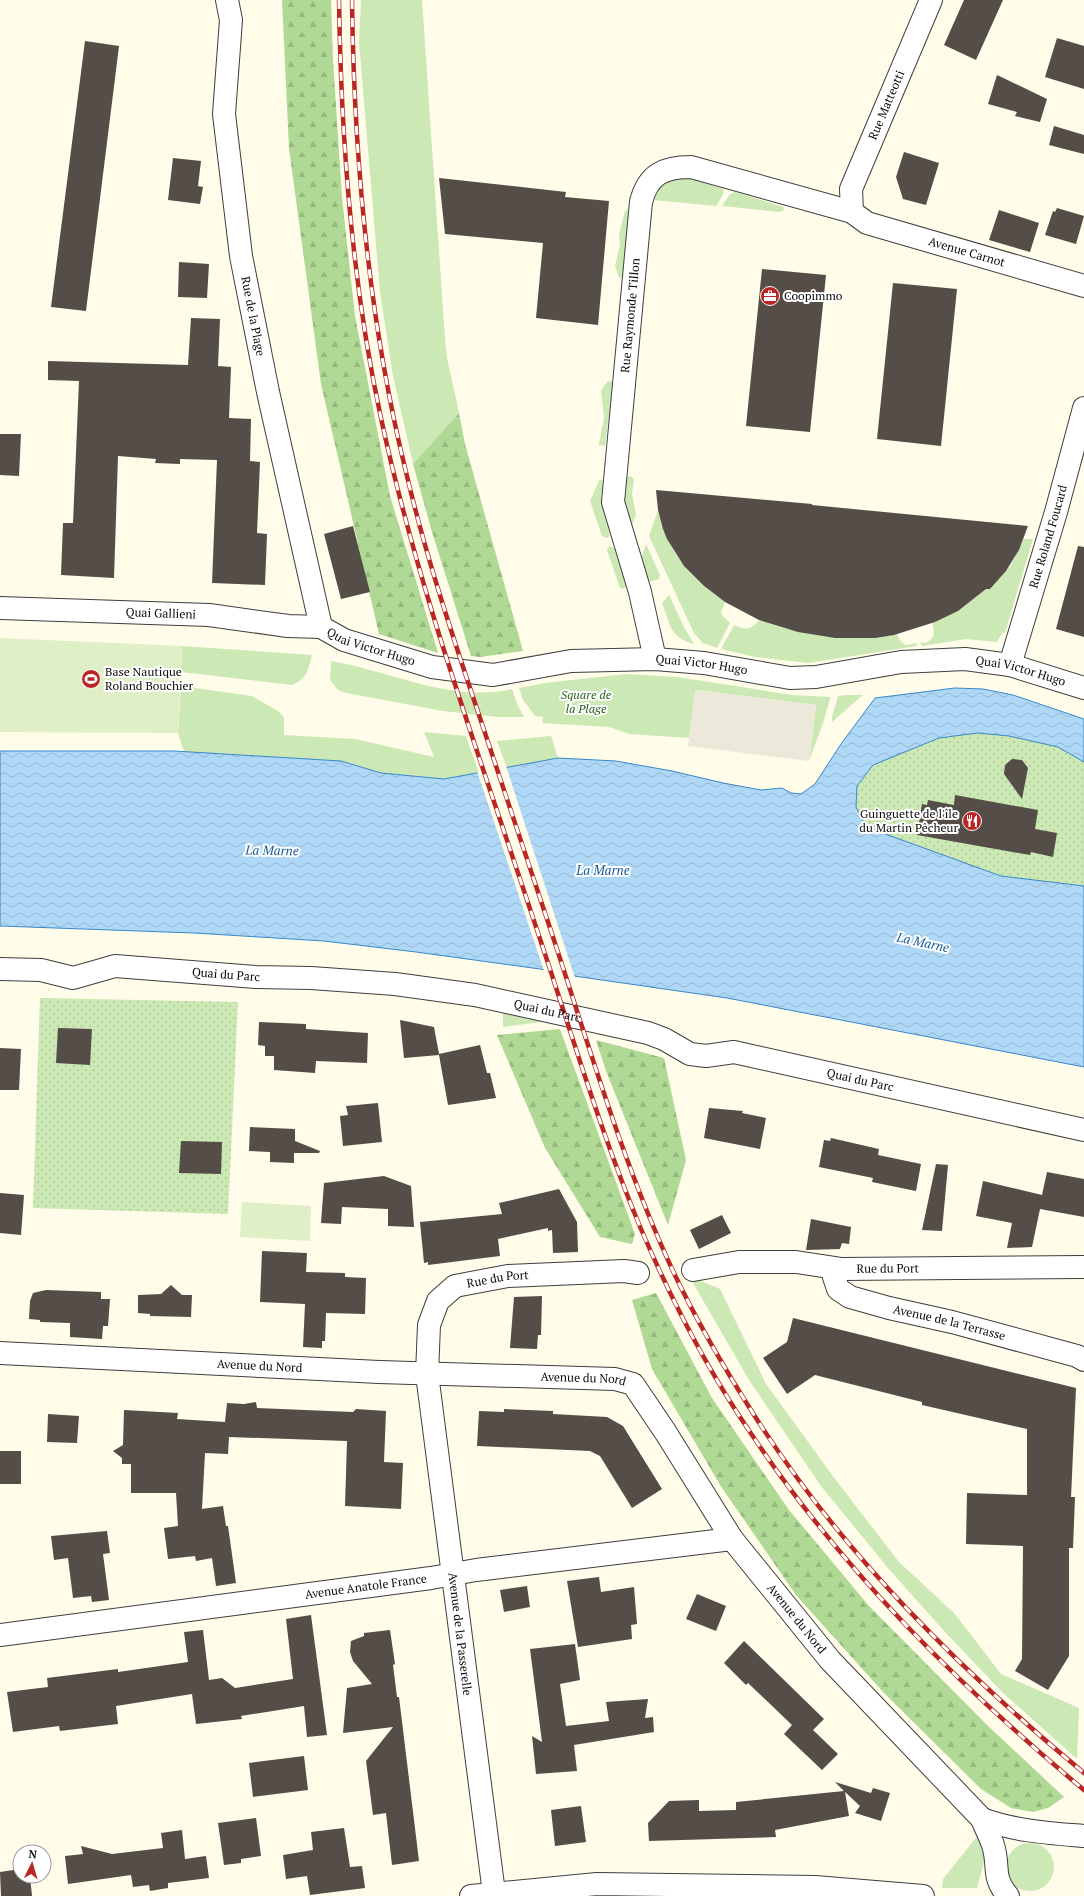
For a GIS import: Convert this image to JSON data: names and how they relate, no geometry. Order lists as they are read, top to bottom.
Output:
{
  "streets": {
    "street": [
      "Rue Matteotti",
      "Avenue Carnot",
      "Rue Raymonde Tillon",
      "Rue de la Plage",
      "Rue Roland Foucard",
      "Quai Gallieni",
      "Quai Victor Hugo",
      "Quai du Parc",
      "Rue du Port",
      "Avenue de la Terrasse",
      "Avenue du Nord",
      "Avenue Anatole France",
      "Avenue de la Passerelle"
    ]
  },
  "crossings": [
    ["Rue Matteotti", "Avenue Carnot"],
    ["Rue Matteotti", "Rue Raymonde Tillon"],
    ["Avenue Carnot", "Rue Raymonde Tillon"],
    ["Rue Raymonde Tillon", "Quai Victor Hugo"],
    ["Rue de la Plage", "Quai Gallieni"],
    ["Rue de la Plage", "Quai Victor Hugo"],
    ["Rue Roland Foucard", "Quai Victor Hugo"],
    ["Quai Gallieni", "Quai Victor Hugo"],
    ["Rue du Port", "Avenue de la Terrasse"],
    ["Rue du Port", "Avenue du Nord"],
    ["Rue du Port", "Avenue de la Passerelle"],
    ["Avenue du Nord", "Avenue Anatole France"],
    ["Avenue du Nord", "Avenue de la Passerelle"],
    ["Avenue Anatole France", "Avenue de la Passerelle"]
  ],
  "water": ["La Marne"],
  "parks": ["Square de la Plage"],
  "places": {
    "office": ["Coopimmo"],
    "sports": ["Base Nautique Roland Bouchier"],
    "restaurant": ["Guinguette de l'île du Martin Pêcheur"]
  },
  "north": "top"
}
